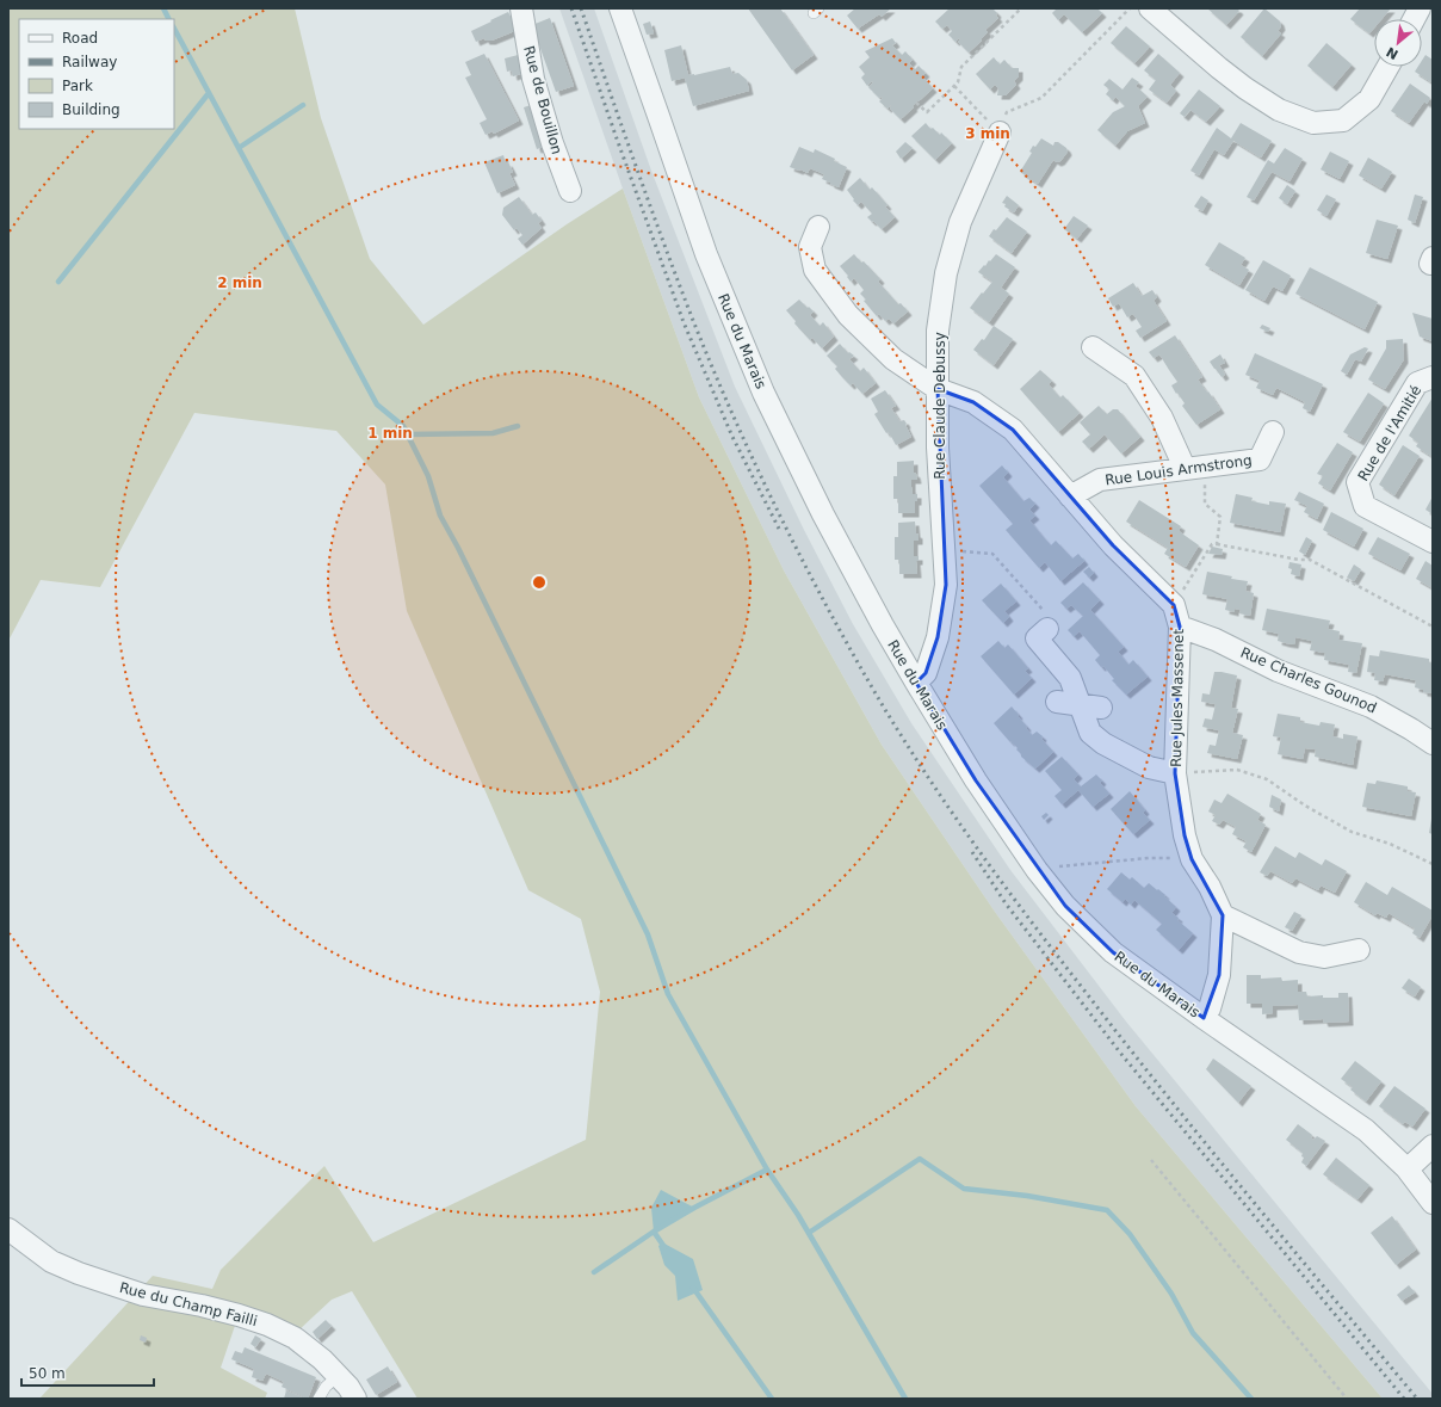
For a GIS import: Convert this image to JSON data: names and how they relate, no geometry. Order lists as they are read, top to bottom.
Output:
{
  "streets": {
    "street": [
      "Rue de Bouillon",
      "Rue du Marais",
      "Rue Claude Debussy",
      "Rue de l'Amitié",
      "Rue Louis Armstrong",
      "Rue Charles Gounod",
      "Rue Jules Massenet",
      "Rue du Champ Failli"
    ]
  },
  "crossings": [
    ["Rue du Marais", "Rue Claude Debussy"],
    ["Rue du Marais", "Rue Jules Massenet"],
    ["Rue Charles Gounod", "Rue Jules Massenet"]
  ],
  "legend": [
    "Road",
    "Railway",
    "Park",
    "Building"
  ],
  "scale_bar": "50 m",
  "north": "bottom left",
  "rings": ["3 min", "2 min", "1 min"]
}
